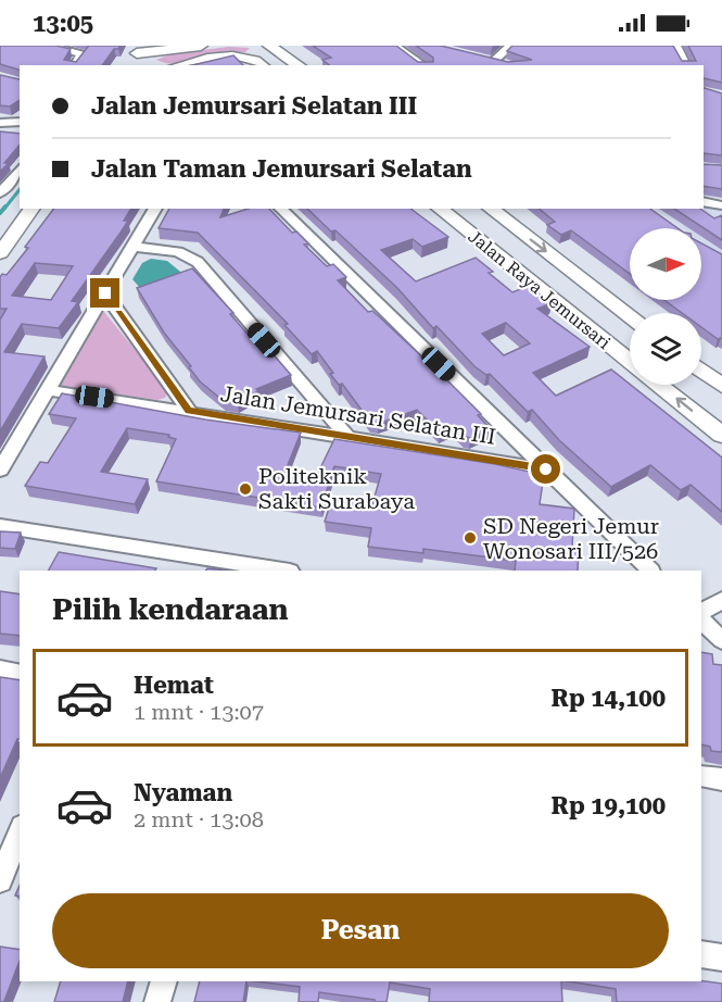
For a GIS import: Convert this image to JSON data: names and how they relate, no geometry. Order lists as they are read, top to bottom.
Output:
{
  "streets": {
    "main road": ["Jalan Raya Jemursari"],
    "street": ["Jalan Jemursari Selatan III"]
  },
  "places": ["Politeknik Sakti Surabaya", "SD Negeri Jemur Wonosari III/526"],
  "north": "right",
  "page": {
    "status": "13:05",
    "banner": ["Jalan Jemursari Selatan III", "Jalan Taman Jemursari Selatan"],
    "heading": "Pilih kendaraan",
    "list": [
      {
        "name": "Hemat",
        "note": "1 mnt · 13:07",
        "value": "Rp 14,100"
      },
      {
        "name": "Nyaman",
        "note": "2 mnt · 13:08",
        "value": "Rp 19,100"
      }
    ],
    "buttons": "Pesan"
  }
}
